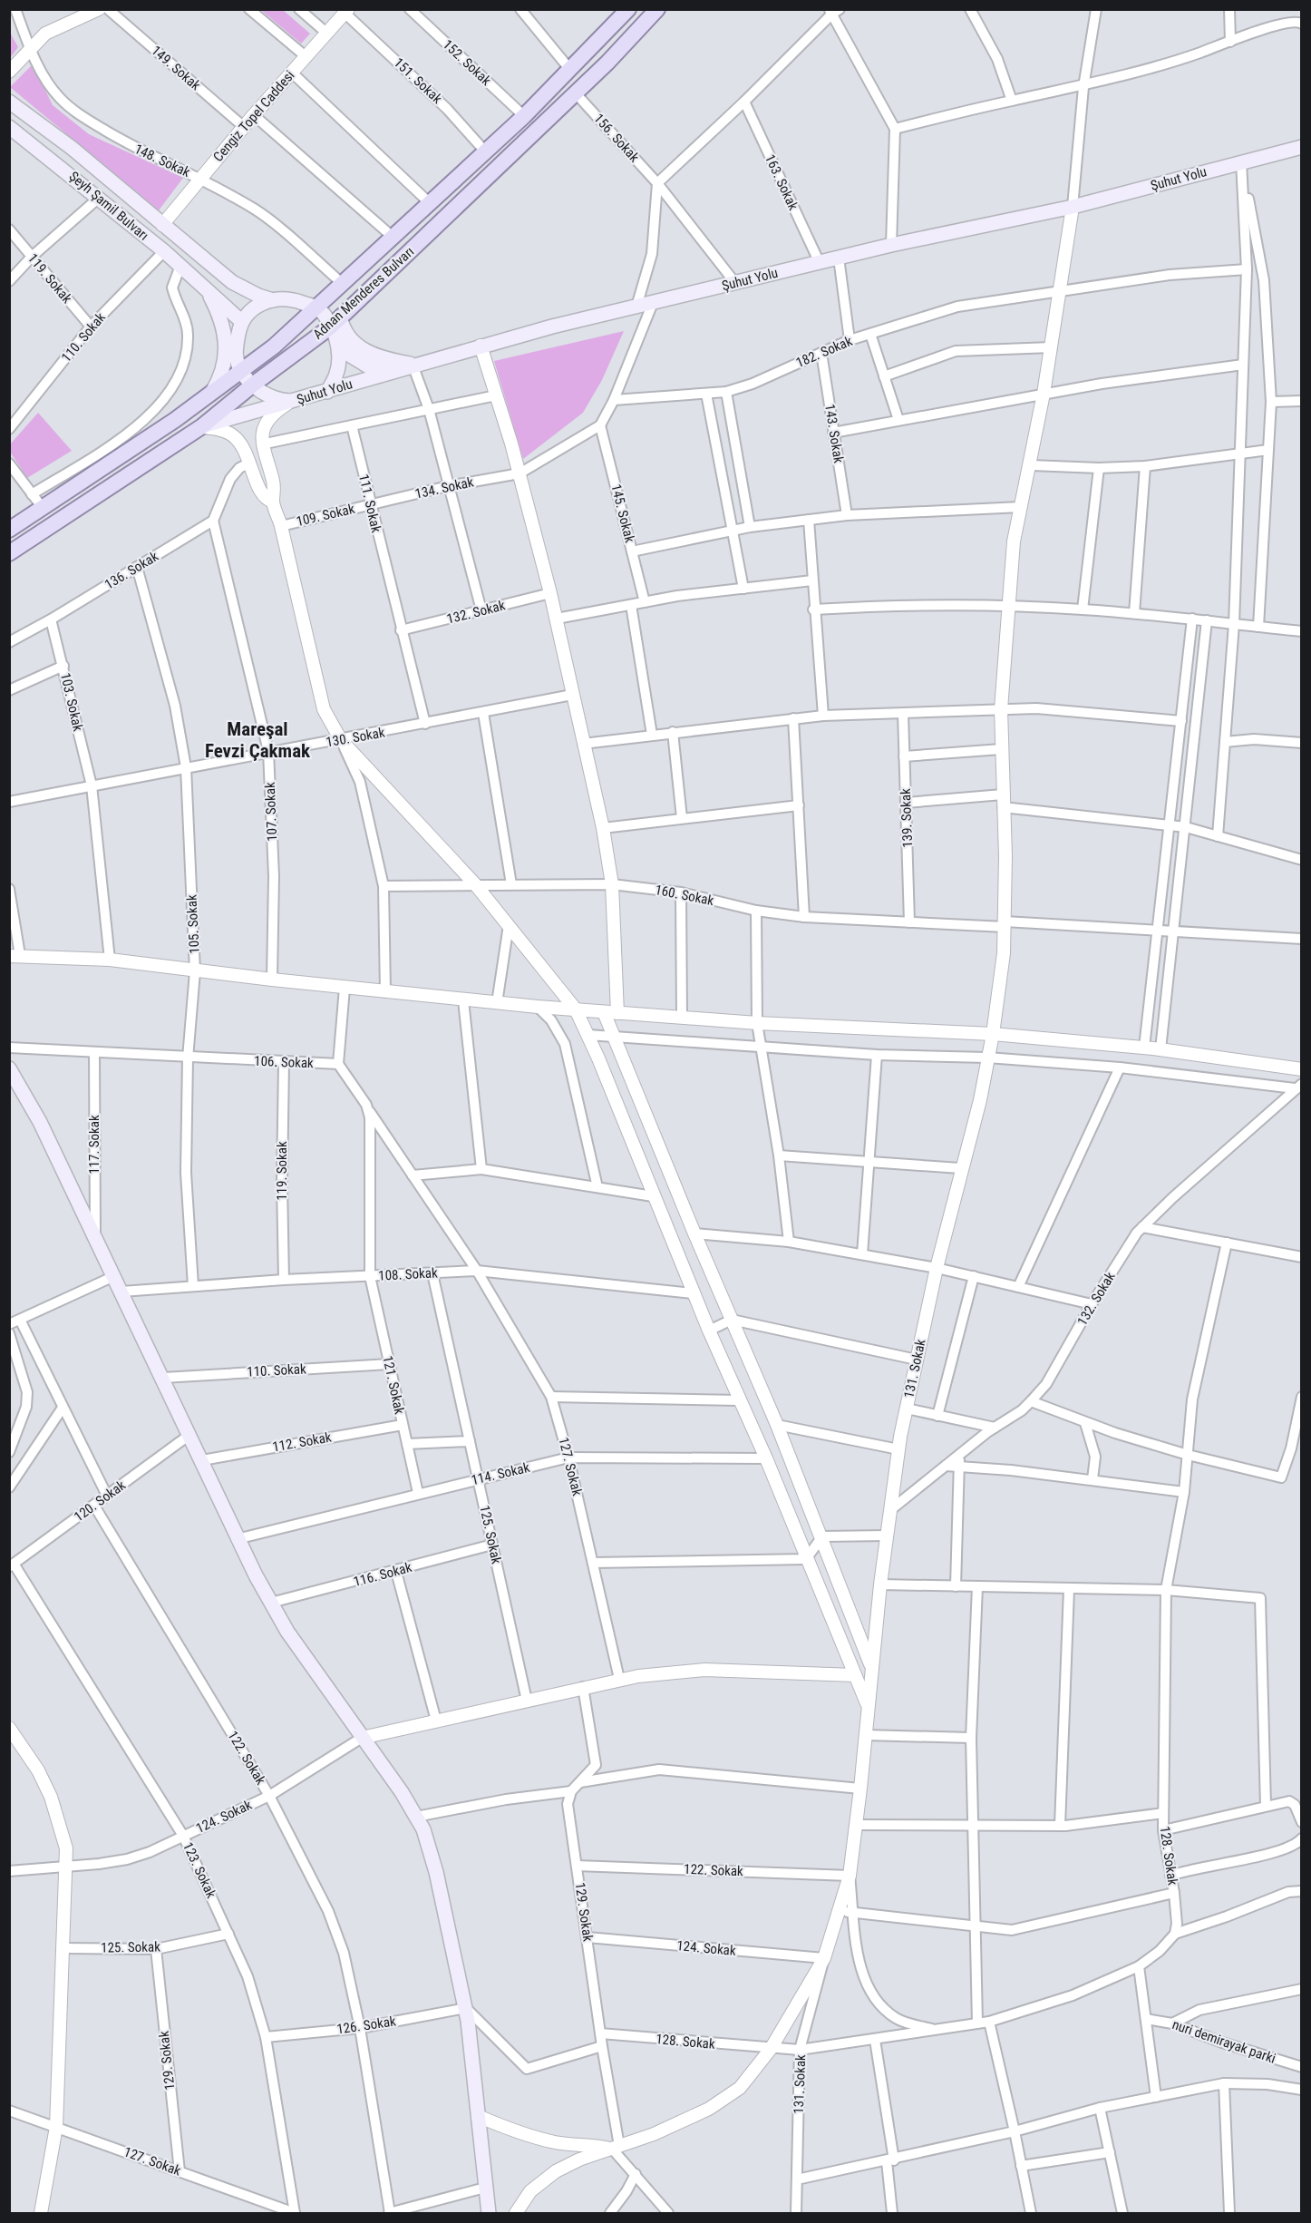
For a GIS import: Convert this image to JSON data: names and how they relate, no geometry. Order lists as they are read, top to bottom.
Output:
{
  "streets": {
    "main road": ["Şuhut Yolu", "Şeyh Şamil Bulvarı", "Adnan Menderes Bulvarı"],
    "street": [
      "152. Sokak",
      "149. Sokak",
      "151. Sokak",
      "Cengiz Topel Caddesi",
      "156. Sokak",
      "148. Sokak",
      "163. Sokak",
      "119. Sokak",
      "110. Sokak",
      "182. Sokak",
      "143. Sokak",
      "134. Sokak",
      "111. Sokak",
      "145. Sokak",
      "109. Sokak",
      "136. Sokak",
      "132. Sokak",
      "103. Sokak",
      "130. Sokak",
      "107. Sokak",
      "139. Sokak",
      "160. Sokak",
      "105. Sokak",
      "106. Sokak",
      "117. Sokak",
      "108. Sokak",
      "131. Sokak",
      "121. Sokak",
      "112. Sokak",
      "127. Sokak",
      "114. Sokak",
      "120. Sokak",
      "125. Sokak",
      "116. Sokak",
      "122. Sokak",
      "124. Sokak",
      "128. Sokak",
      "123. Sokak",
      "129. Sokak",
      "126. Sokak",
      "nuri demirayak parki"
    ]
  },
  "crossings": [
    ["152. Sokak", "Adnan Menderes Bulvarı"],
    ["149. Sokak", "Cengiz Topel Caddesi"],
    ["151. Sokak", "Cengiz Topel Caddesi"],
    ["151. Sokak", "Adnan Menderes Bulvarı"],
    ["Cengiz Topel Caddesi", "148. Sokak"],
    ["Cengiz Topel Caddesi", "Şeyh Şamil Bulvarı"],
    ["156. Sokak", "Şuhut Yolu"],
    ["156. Sokak", "Adnan Menderes Bulvarı"],
    ["148. Sokak", "Adnan Menderes Bulvarı"],
    ["Şuhut Yolu", "163. Sokak"],
    ["Şuhut Yolu", "Adnan Menderes Bulvarı"],
    ["Şuhut Yolu", "131. Sokak"],
    ["Şeyh Şamil Bulvarı", "110. Sokak"],
    ["119. Sokak", "110. Sokak"],
    ["119. Sokak", "106. Sokak"],
    ["119. Sokak", "108. Sokak"],
    ["110. Sokak", "121. Sokak"],
    ["182. Sokak", "143. Sokak"],
    ["182. Sokak", "131. Sokak"],
    ["134. Sokak", "111. Sokak"],
    ["134. Sokak", "109. Sokak"],
    ["111. Sokak", "109. Sokak"],
    ["111. Sokak", "132. Sokak"],
    ["111. Sokak", "130. Sokak"],
    ["136. Sokak", "103. Sokak"],
    ["136. Sokak", "107. Sokak"],
    ["136. Sokak", "105. Sokak"],
    ["132. Sokak", "131. Sokak"],
    ["103. Sokak", "130. Sokak"],
    ["130. Sokak", "107. Sokak"],
    ["130. Sokak", "105. Sokak"],
    ["139. Sokak", "160. Sokak"],
    ["160. Sokak", "131. Sokak"],
    ["105. Sokak", "106. Sokak"],
    ["105. Sokak", "108. Sokak"],
    ["106. Sokak", "117. Sokak"],
    ["108. Sokak", "121. Sokak"],
    ["108. Sokak", "127. Sokak"],
    ["108. Sokak", "125. Sokak"],
    ["131. Sokak", "122. Sokak"],
    ["131. Sokak", "124. Sokak"],
    ["131. Sokak", "128. Sokak"],
    ["131. Sokak", "129. Sokak"],
    ["121. Sokak", "112. Sokak"],
    ["121. Sokak", "114. Sokak"],
    ["127. Sokak", "114. Sokak"],
    ["127. Sokak", "123. Sokak"],
    ["127. Sokak", "129. Sokak"],
    ["114. Sokak", "125. Sokak"],
    ["120. Sokak", "122. Sokak"],
    ["120. Sokak", "123. Sokak"],
    ["125. Sokak", "116. Sokak"],
    ["125. Sokak", "123. Sokak"],
    ["125. Sokak", "129. Sokak"],
    ["122. Sokak", "124. Sokak"],
    ["122. Sokak", "129. Sokak"],
    ["122. Sokak", "126. Sokak"],
    ["124. Sokak", "123. Sokak"],
    ["124. Sokak", "129. Sokak"],
    ["128. Sokak", "129. Sokak"],
    ["123. Sokak", "126. Sokak"]
  ],
  "districts": ["Mareşal Fevzi Çakmak"]
}
